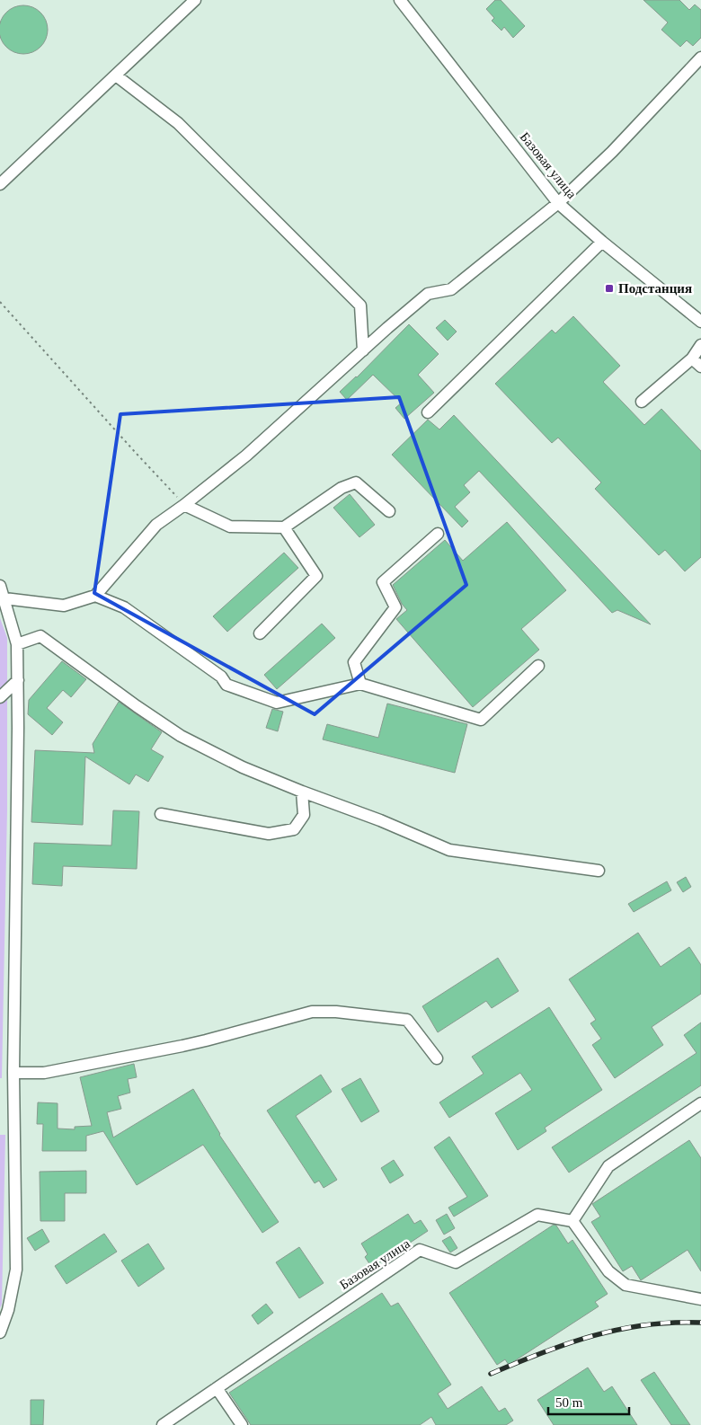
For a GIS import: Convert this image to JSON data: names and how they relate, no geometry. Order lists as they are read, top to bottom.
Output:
{
  "streets": {
    "street": ["Базовая улица"]
  },
  "places": {
    "transit": ["Подстанция"]
  },
  "scale_bar": "50 m"
}
